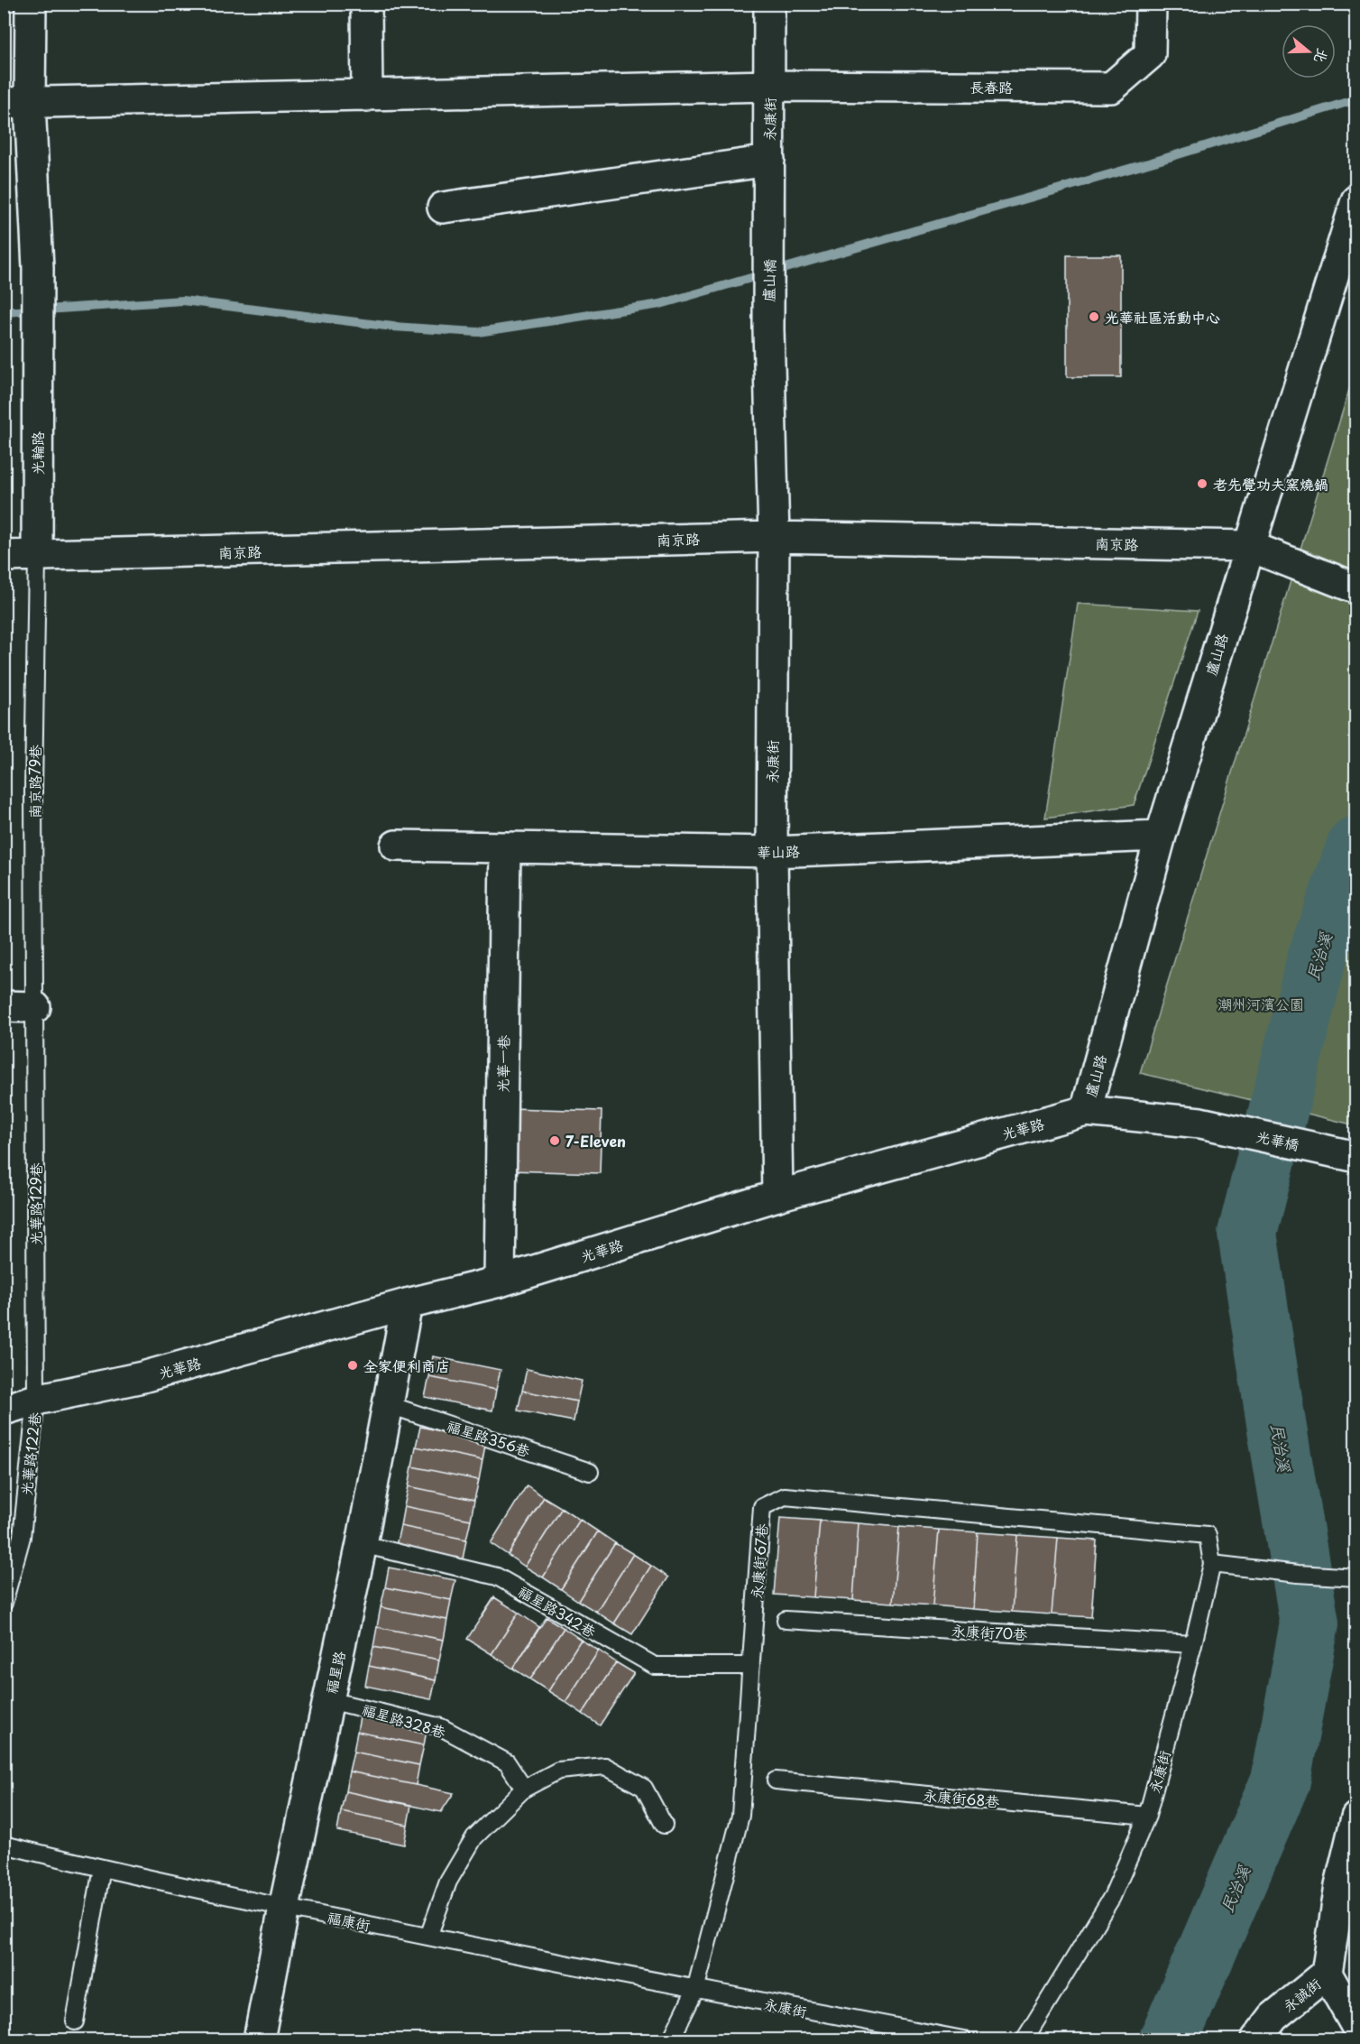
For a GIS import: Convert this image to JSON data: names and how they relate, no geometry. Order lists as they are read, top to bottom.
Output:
{
  "streets": {
    "street": [
      "長春路",
      "永康街",
      "盧山橋",
      "光輪路",
      "南京路",
      "盧山路",
      "華山路",
      "光華一巷",
      "光華路",
      "光華橋",
      "福星路",
      "永誠街"
    ],
    "lane": [
      "南京路79巷",
      "光華路129巷",
      "福星路356巷",
      "光華路122巷",
      "永康街67巷",
      "福星路342巷",
      "永康街70巷",
      "福星路328巷",
      "永康街68巷",
      "福康街"
    ]
  },
  "crossings": [
    ["長春路", "永康街"],
    ["長春路", "光輪路"],
    ["永康街", "盧山橋"],
    ["永康街", "南京路"],
    ["永康街", "華山路"],
    ["永康街", "光華路"],
    ["永康街", "永康街67巷"],
    ["永康街", "永康街70巷"],
    ["永康街", "永康街68巷"],
    ["永康街", "福康街"],
    ["光輪路", "南京路"],
    ["光輪路", "南京路79巷"],
    ["南京路", "盧山路"],
    ["南京路", "南京路79巷"],
    ["盧山路", "華山路"],
    ["盧山路", "光華路"],
    ["南京路79巷", "光華路129巷"],
    ["華山路", "光華一巷"],
    ["光華一巷", "光華路"],
    ["光華路", "光華橋"],
    ["光華路", "光華路129巷"],
    ["光華路", "光華路122巷"],
    ["光華路", "福星路"],
    ["光華路129巷", "光華路122巷"],
    ["福星路356巷", "福星路"],
    ["永康街67巷", "福星路342巷"],
    ["永康街67巷", "福康街"],
    ["福星路342巷", "福星路"],
    ["福星路", "福星路328巷"],
    ["福星路", "福康街"]
  ],
  "water": ["民治溪"],
  "parks": ["潮州河濱公園"],
  "places": [
    "光華社區活動中心",
    "老先覺功夫窯燒鍋",
    "7-Eleven",
    "全家便利商店"
  ],
  "north": "right"
}
